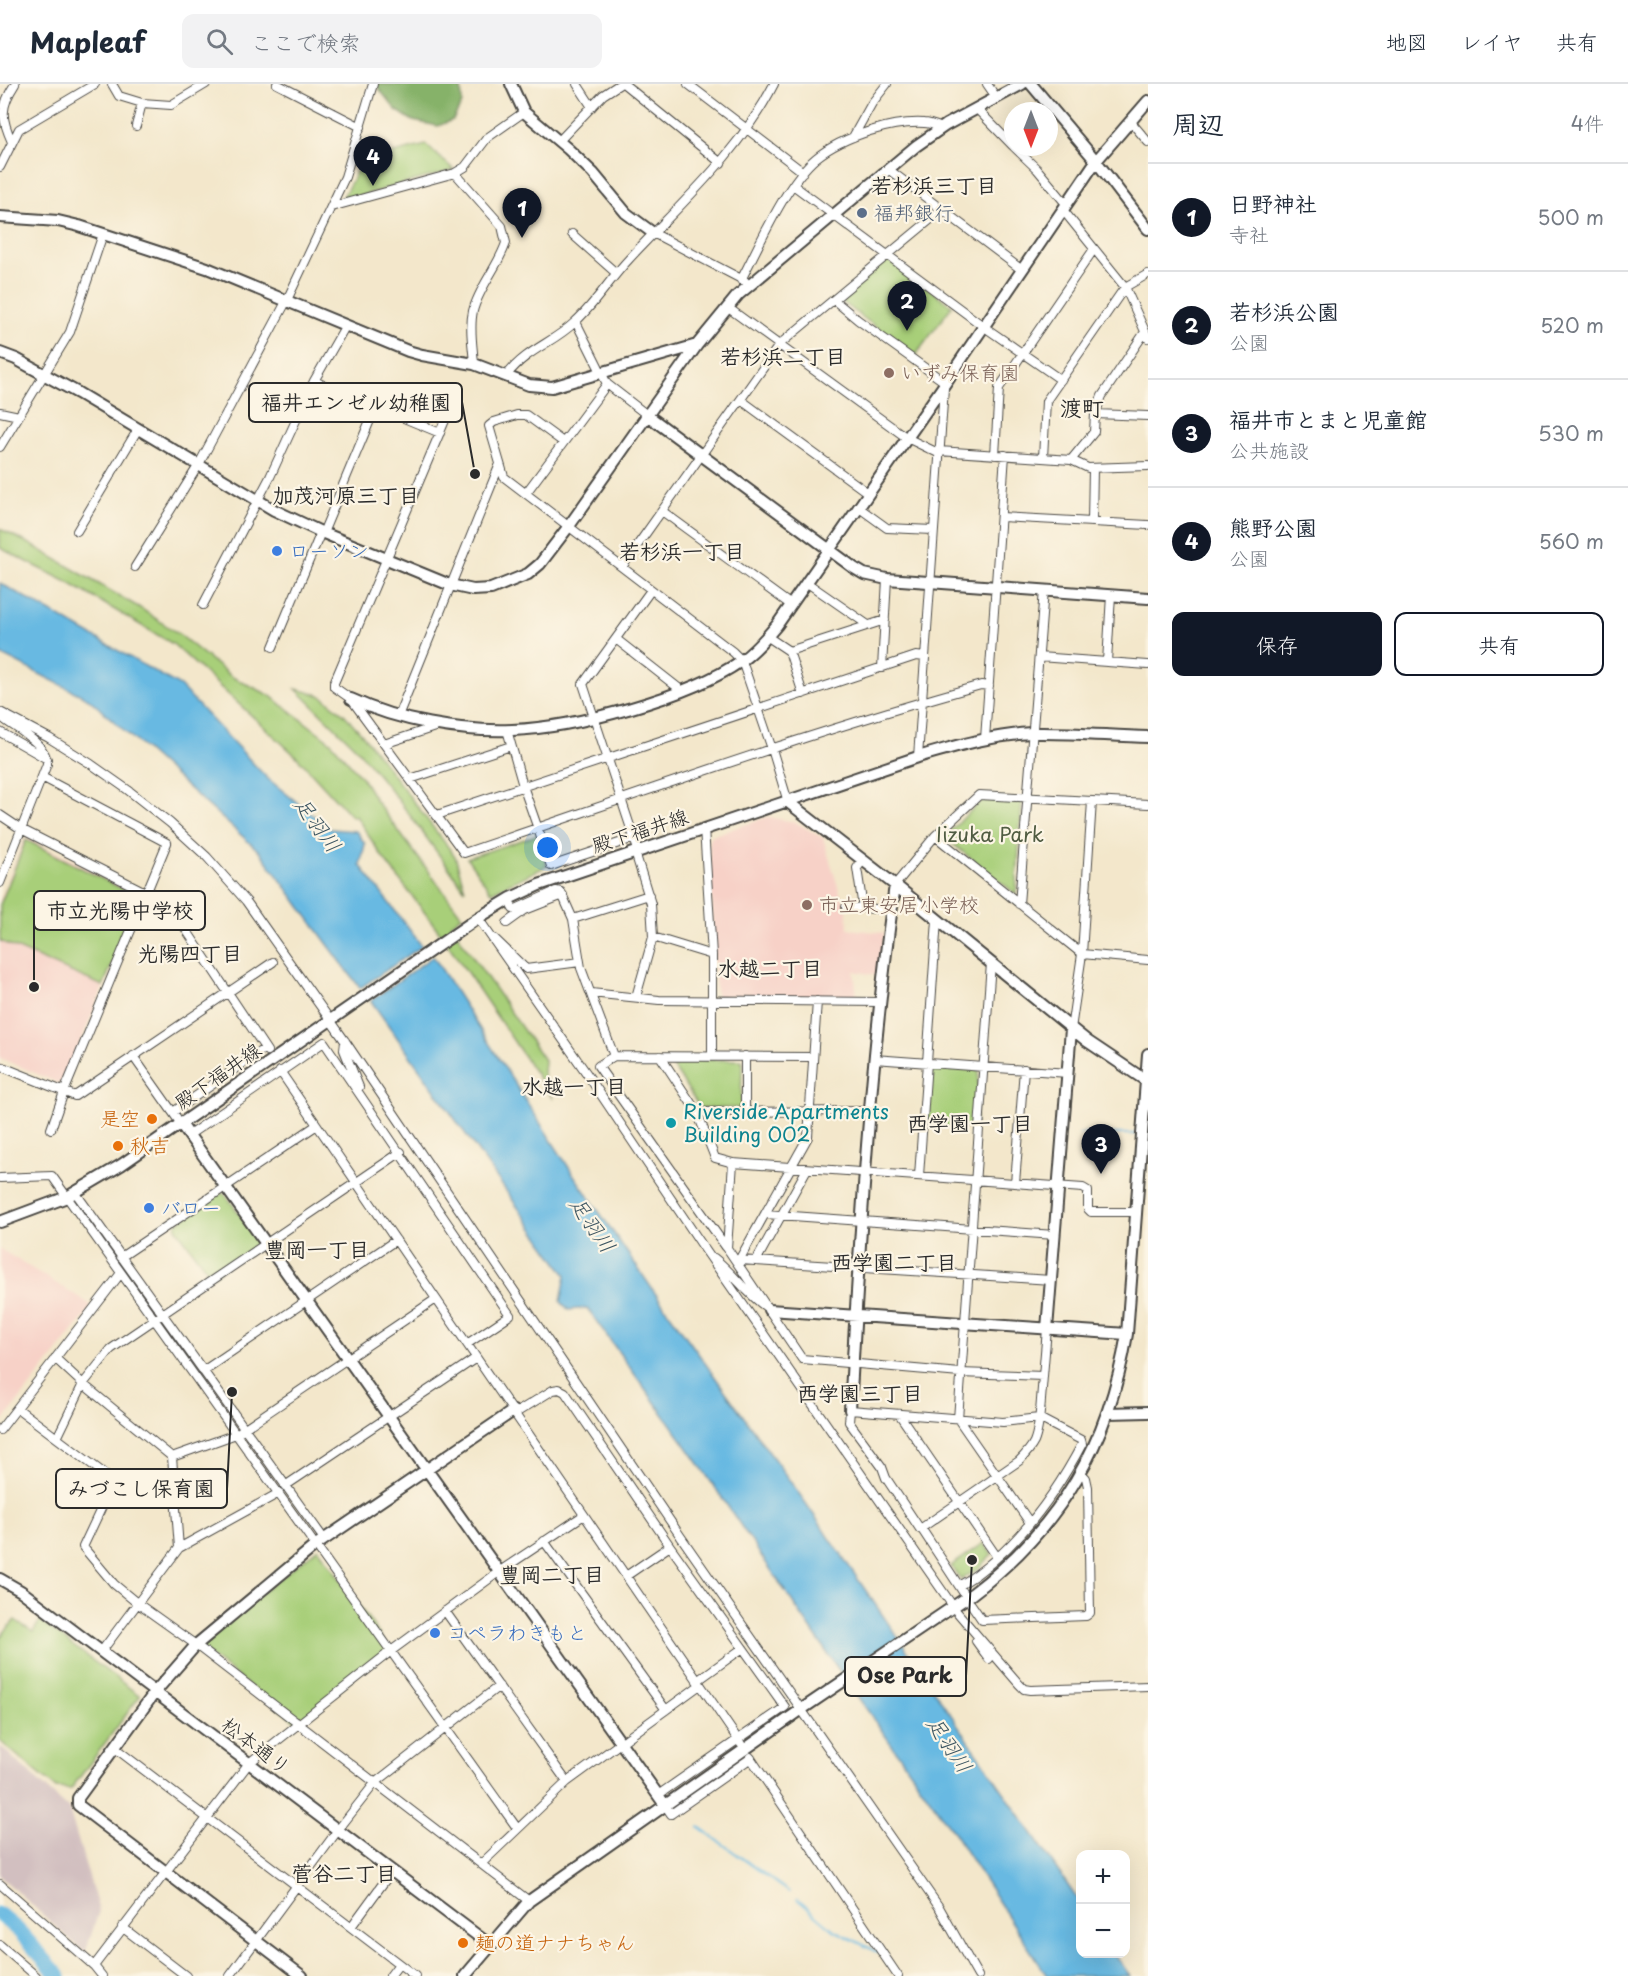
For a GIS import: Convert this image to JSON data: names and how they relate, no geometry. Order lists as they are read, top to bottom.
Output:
{
  "streets": {
    "street": ["殿下福井線", "松本通り"]
  },
  "districts": [
    "若杉浜三丁目",
    "若杉浜二丁目",
    "渡町",
    "加茂河原三丁目",
    "若杉浜一丁目",
    "光陽四丁目",
    "水越二丁目",
    "水越一丁目",
    "西学園一丁目",
    "豊岡一丁目",
    "西学園二丁目",
    "西学園三丁目",
    "豊岡二丁目",
    "菅谷二丁目"
  ],
  "water": ["足羽川"],
  "parks": ["Iizuka Park"],
  "places": [
    "福邦銀行",
    "いずみ保育園",
    "福井エンゼル幼稚園",
    "ローソン",
    "市立東安居小学校",
    "市立光陽中学校",
    "是空",
    "Riverside Apartments Building 002",
    "秋吉",
    "バロー",
    "みづこし保育園",
    "Ose Park",
    "コペラわきもと",
    "麺の道ナナちゃん"
  ],
  "north": "bottom",
  "page": {
    "header": "Mapleaf",
    "search": "ここで検索",
    "nav": ["地図", "レイヤ", "共有"],
    "heading": ["周辺", "4件"],
    "pins": [
      "4",
      "1",
      "2",
      "3"
    ],
    "list": [
      {
        "mark": "1",
        "name": "日野神社",
        "note": "寺社",
        "value": "500 m"
      },
      {
        "mark": "2",
        "name": "若杉浜公園",
        "note": "公園",
        "value": "520 m"
      },
      {
        "mark": "3",
        "name": "福井市とまと児童館",
        "note": "公共施設",
        "value": "530 m"
      },
      {
        "mark": "4",
        "name": "熊野公園",
        "note": "公園",
        "value": "560 m"
      }
    ],
    "buttons": ["保存", "共有"],
    "map_buttons": ["+", "−"]
  }
}
